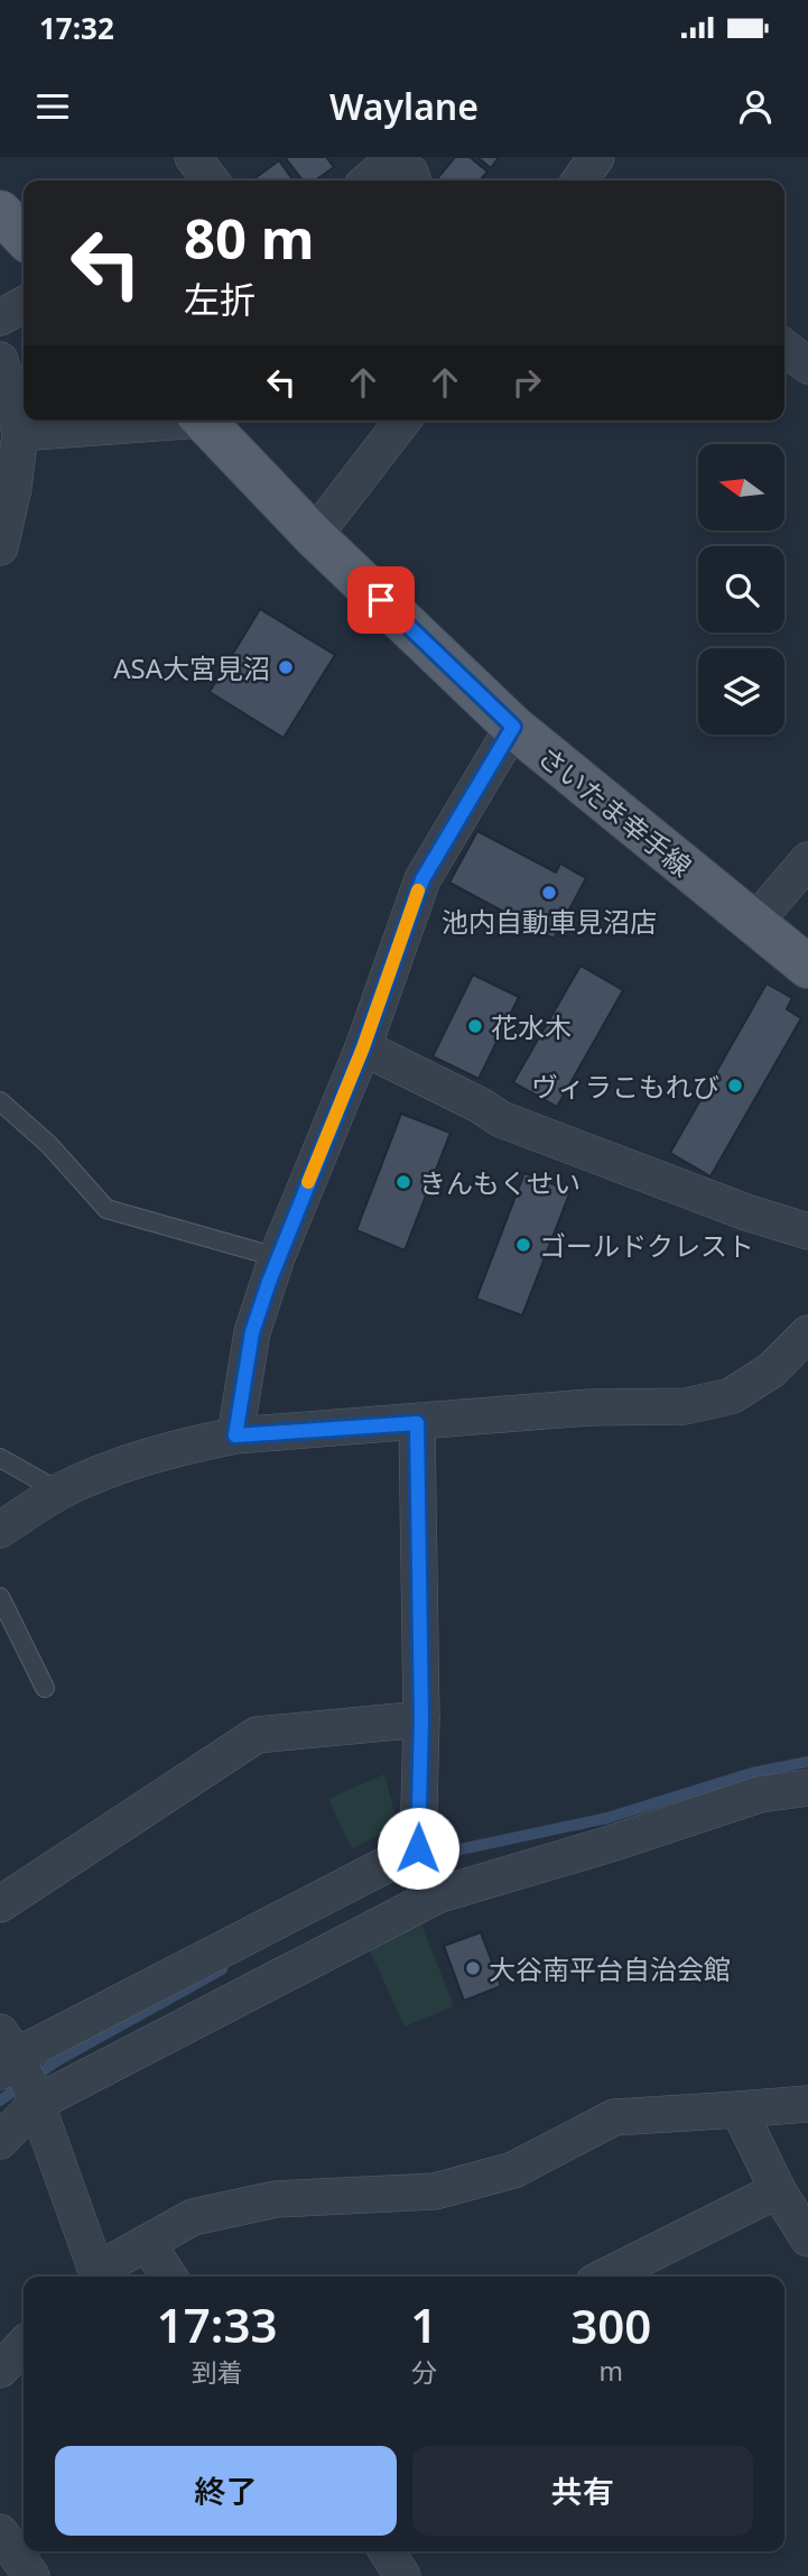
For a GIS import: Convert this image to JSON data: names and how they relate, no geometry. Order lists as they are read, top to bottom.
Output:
{
  "streets": {
    "main road": ["さいたま幸手線"]
  },
  "places": [
    "ASA大宮見沼",
    "池内自動車見沼店",
    "花水木",
    "ヴィラこもれび",
    "きんもくせい",
    "ゴールドクレスト",
    "大谷南平台自治会館"
  ],
  "north": "left",
  "page": {
    "status": "17:32",
    "header": "Waylane",
    "turn": ["80 m", "左折"],
    "eta": [
      "17:33",
      "到着",
      "1",
      "分",
      "300",
      "m"
    ],
    "buttons": ["終了", "共有"]
  }
}
